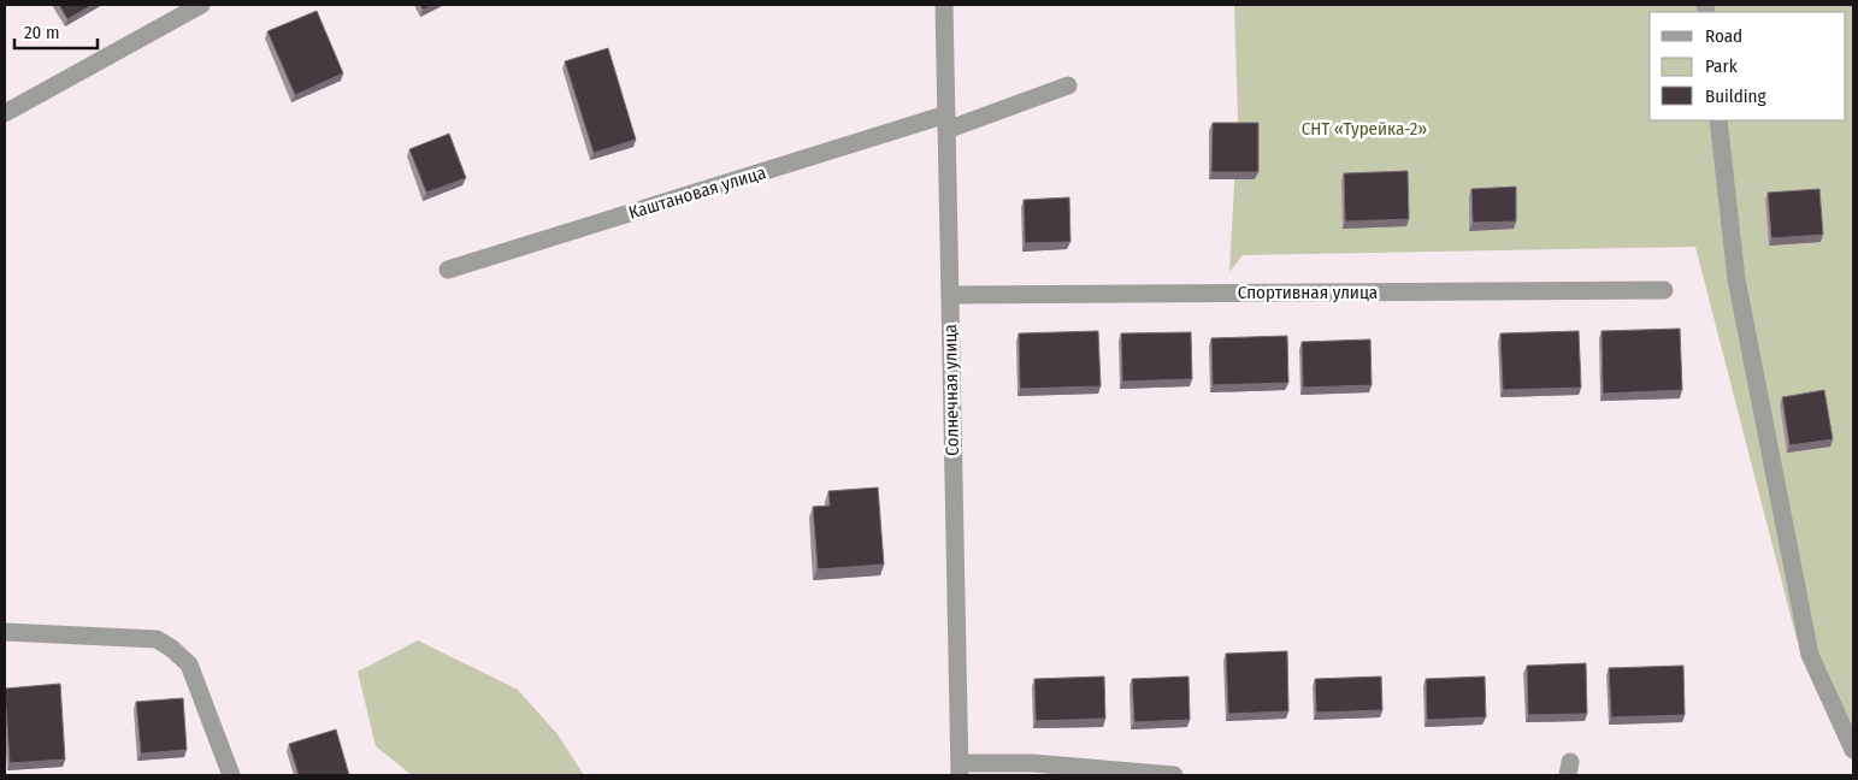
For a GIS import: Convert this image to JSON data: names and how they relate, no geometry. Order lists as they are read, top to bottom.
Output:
{
  "streets": {
    "street": ["Каштановая улица", "Спортивная улица", "Солнечная улица"]
  },
  "crossings": [
    ["Каштановая улица", "Солнечная улица"],
    ["Спортивная улица", "Солнечная улица"]
  ],
  "parks": ["СНТ «Турейка-2»"],
  "legend": ["Road", "Park", "Building"],
  "scale_bar": "20 m"
}
